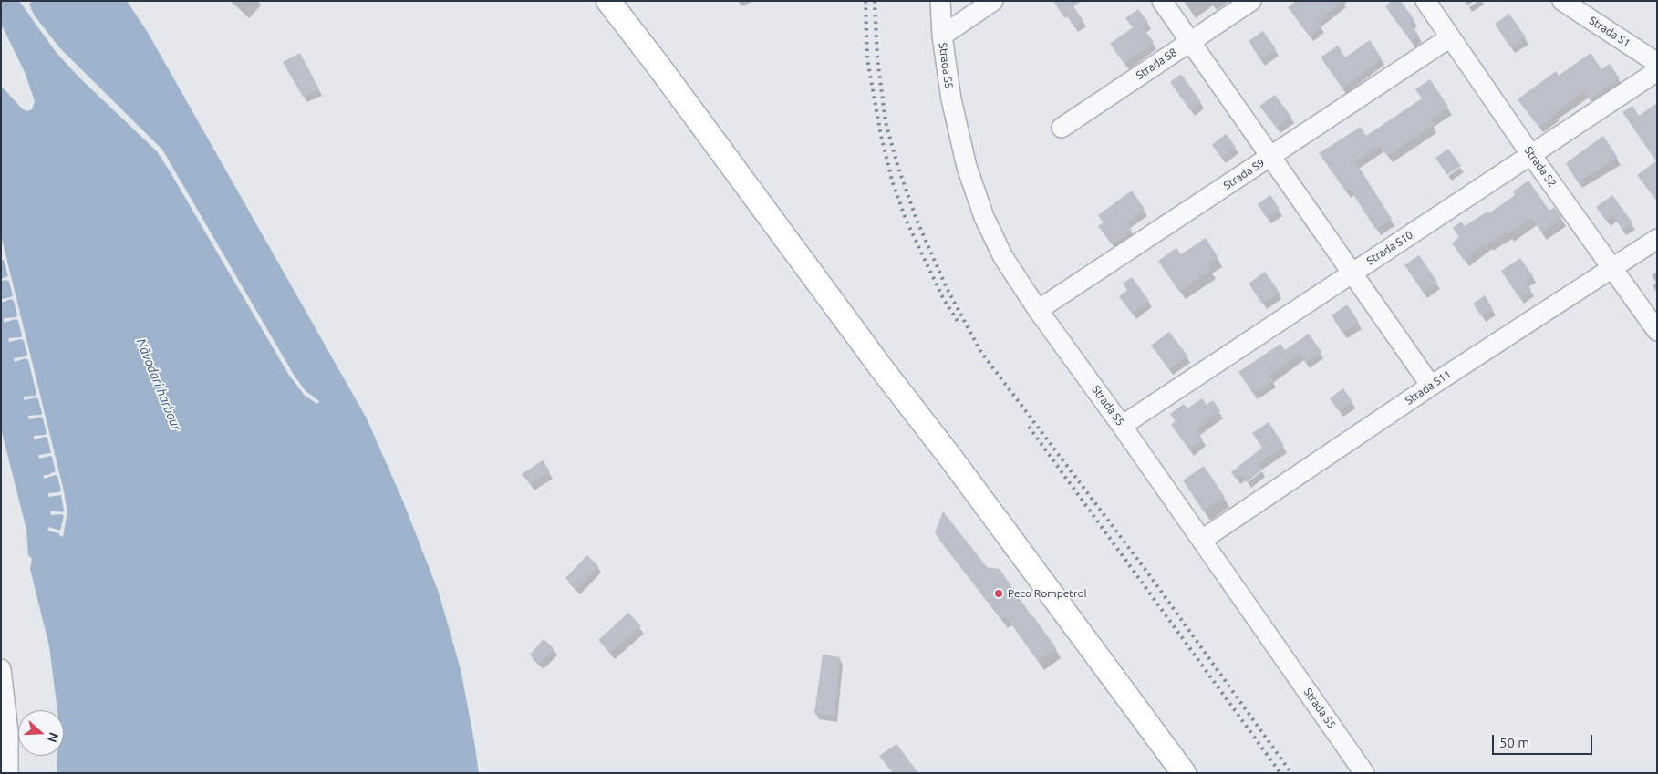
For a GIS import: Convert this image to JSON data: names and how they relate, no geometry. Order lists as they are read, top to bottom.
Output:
{
  "streets": {
    "street": [
      "Strada S1",
      "Strada S8",
      "Strada S5",
      "Strada S2",
      "Strada S9",
      "Strada S10",
      "Strada S11"
    ]
  },
  "crossings": [
    ["Strada S5", "Strada S9"],
    ["Strada S5", "Strada S10"],
    ["Strada S5", "Strada S11"],
    ["Strada S2", "Strada S9"],
    ["Strada S2", "Strada S10"],
    ["Strada S2", "Strada S11"]
  ],
  "water": ["Năvodari harbour"],
  "places": ["Peco Rompetrol"],
  "scale_bar": "50 m",
  "north": "right"
}
